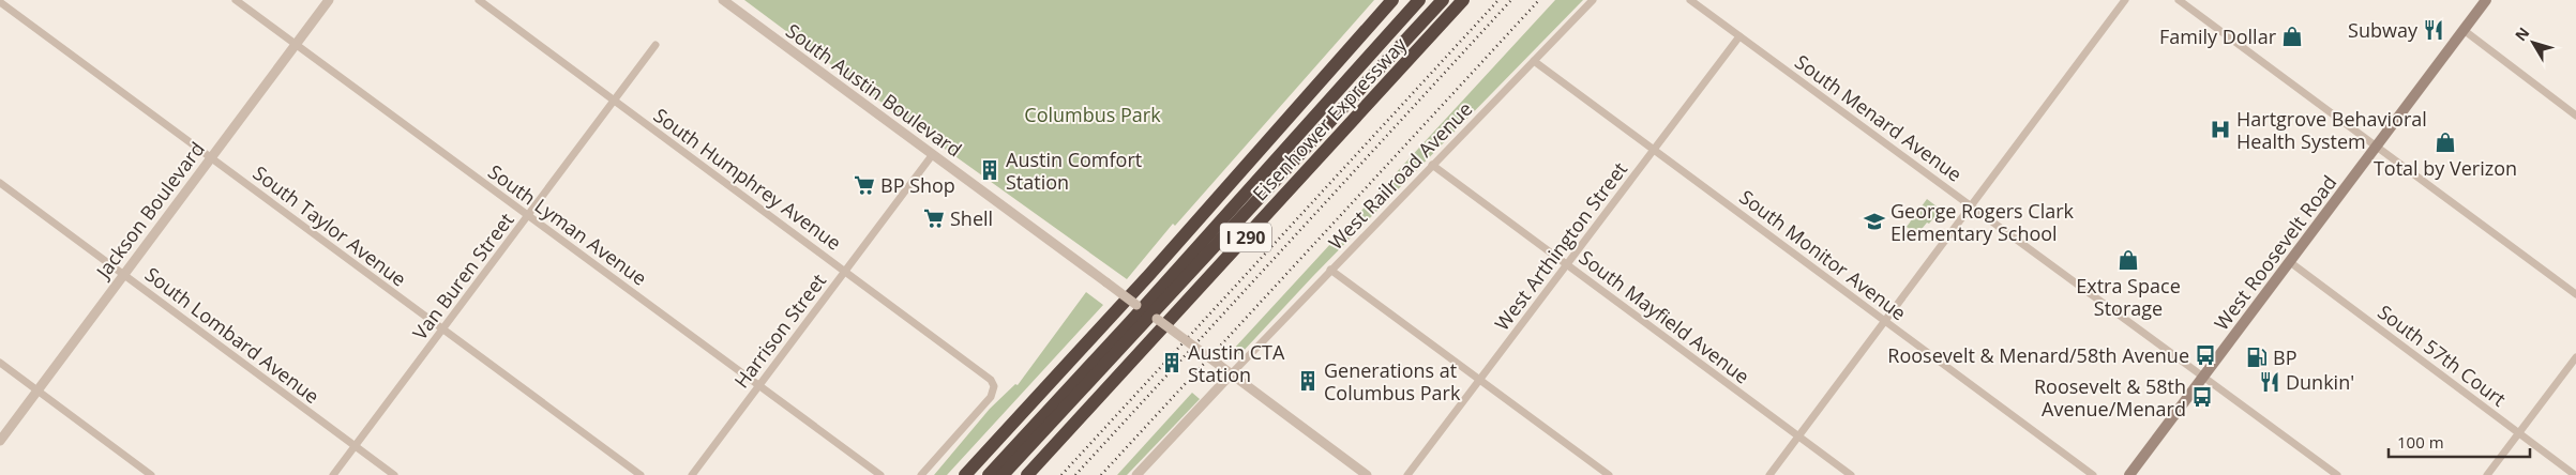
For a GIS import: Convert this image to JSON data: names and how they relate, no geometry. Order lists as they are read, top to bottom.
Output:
{
  "streets": {
    "highway": ["Eisenhower Expressway", "I 290"],
    "main road": ["West Roosevelt Road"],
    "street": [
      "South Austin Boulevard",
      "South Menard Avenue",
      "West Railroad Avenue",
      "South Humphrey Avenue",
      "Jackson Boulevard",
      "South Lyman Avenue",
      "South Taylor Avenue",
      "West Arthington Street",
      "South Monitor Avenue",
      "Van Buren Street",
      "South Mayfield Avenue",
      "Harrison Street",
      "South Lombard Avenue",
      "South 57th Court"
    ]
  },
  "crossings": [
    ["South Austin Boulevard", "West Railroad Avenue"],
    ["South Austin Boulevard", "Harrison Street"],
    ["South Menard Avenue", "West Arthington Street"],
    ["South Menard Avenue", "West Roosevelt Road"],
    ["West Railroad Avenue", "South Monitor Avenue"],
    ["West Railroad Avenue", "South Mayfield Avenue"],
    ["South Humphrey Avenue", "Van Buren Street"],
    ["South Humphrey Avenue", "Harrison Street"],
    ["Jackson Boulevard", "South Lyman Avenue"],
    ["Jackson Boulevard", "South Taylor Avenue"],
    ["Jackson Boulevard", "South Lombard Avenue"],
    ["South Lyman Avenue", "Van Buren Street"],
    ["South Lyman Avenue", "Harrison Street"],
    ["South Taylor Avenue", "Van Buren Street"],
    ["West Arthington Street", "South Monitor Avenue"],
    ["West Arthington Street", "South Mayfield Avenue"],
    ["West Roosevelt Road", "South 57th Court"],
    ["Van Buren Street", "South Lombard Avenue"]
  ],
  "parks": ["Columbus Park"],
  "places": {
    "restaurant": ["Subway", "Dunkin'"],
    "shop": ["Family Dollar", "Total by Verizon", "Extra Space Storage"],
    "hospital": ["Hartgrove Behavioral Health System"],
    "building": ["Austin Comfort Station", "Austin CTA Station", "Generations at Columbus Park"],
    "supermarket": ["BP Shop", "Shell"],
    "school or university": ["George Rogers Clark Elementary School"],
    "bus stop": ["Roosevelt & Menard/58th Avenue", "Roosevelt & 58th Avenue/Menard"],
    "fuel station": ["BP"]
  },
  "scale_bar": "100 m",
  "north": "top left"
}
